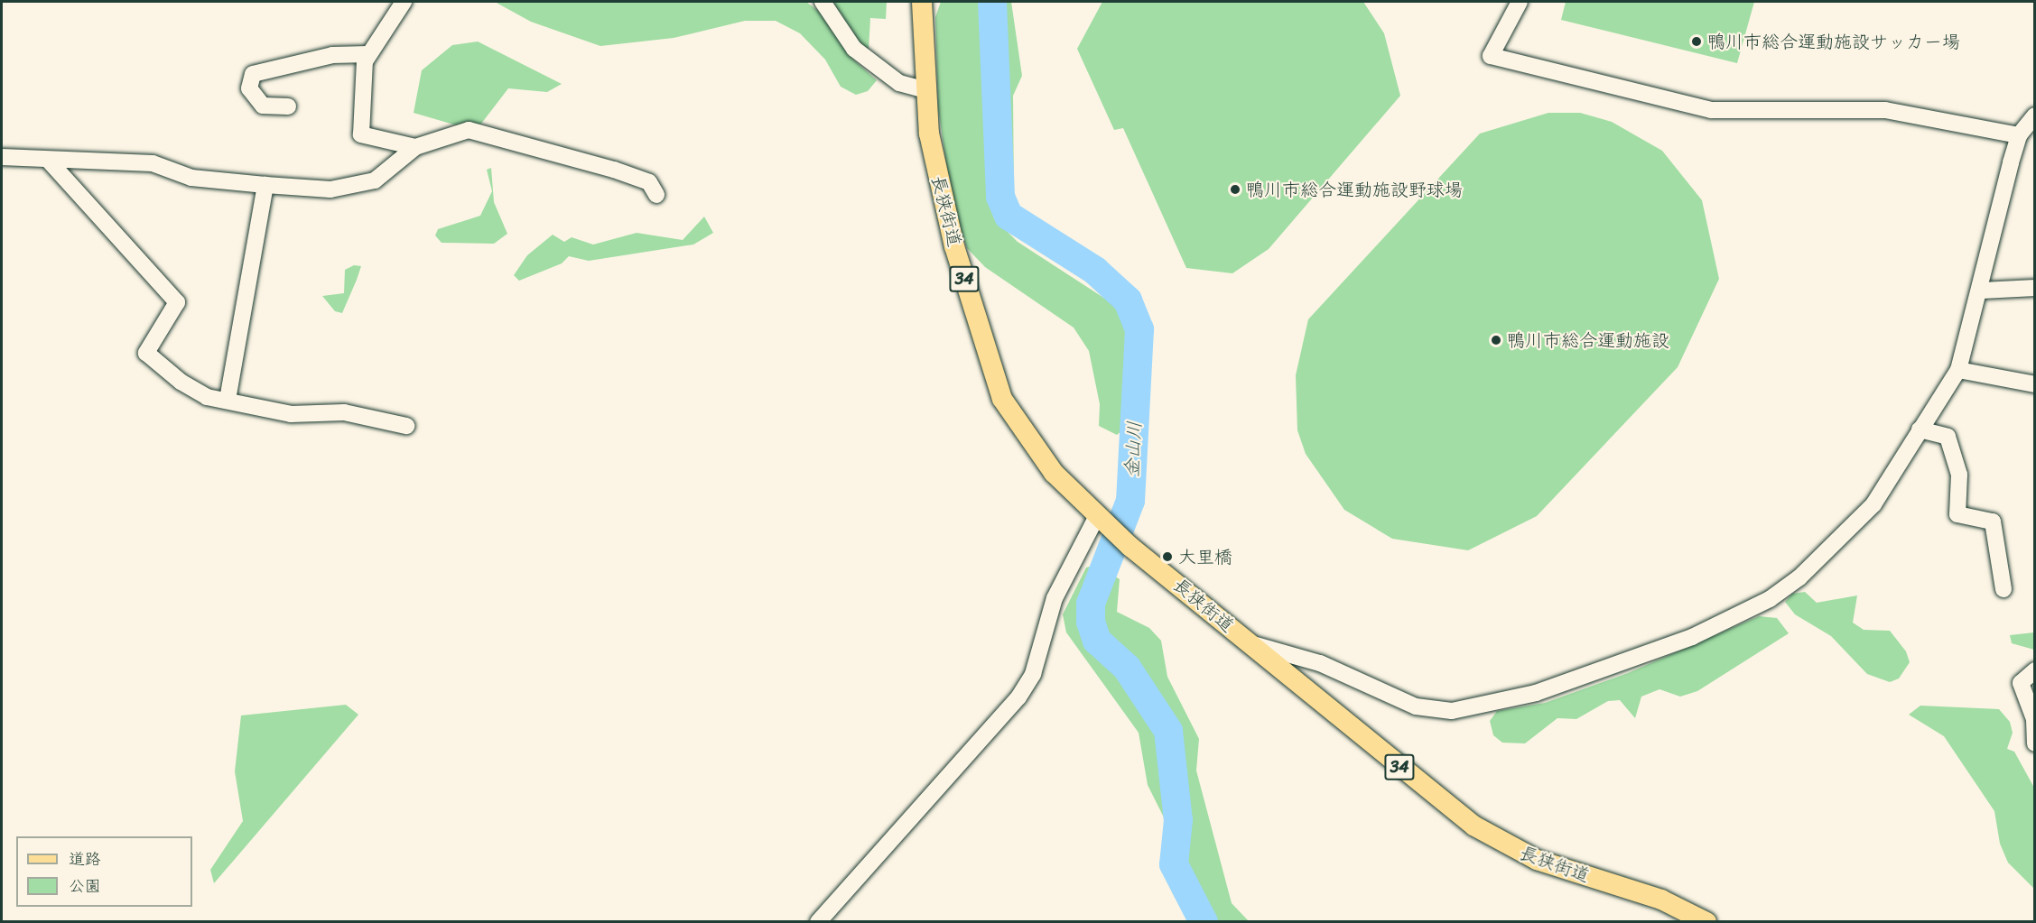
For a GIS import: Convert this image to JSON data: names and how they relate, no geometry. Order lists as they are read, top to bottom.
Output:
{
  "streets": {
    "main road": ["長狭街道", "34"]
  },
  "water": ["金山川"],
  "places": [
    "鴨川市総合運動施設サッカー場",
    "鴨川市総合運動施設野球場",
    "鴨川市総合運動施設",
    "大里橋"
  ],
  "legend": ["道路", "公園"]
}
